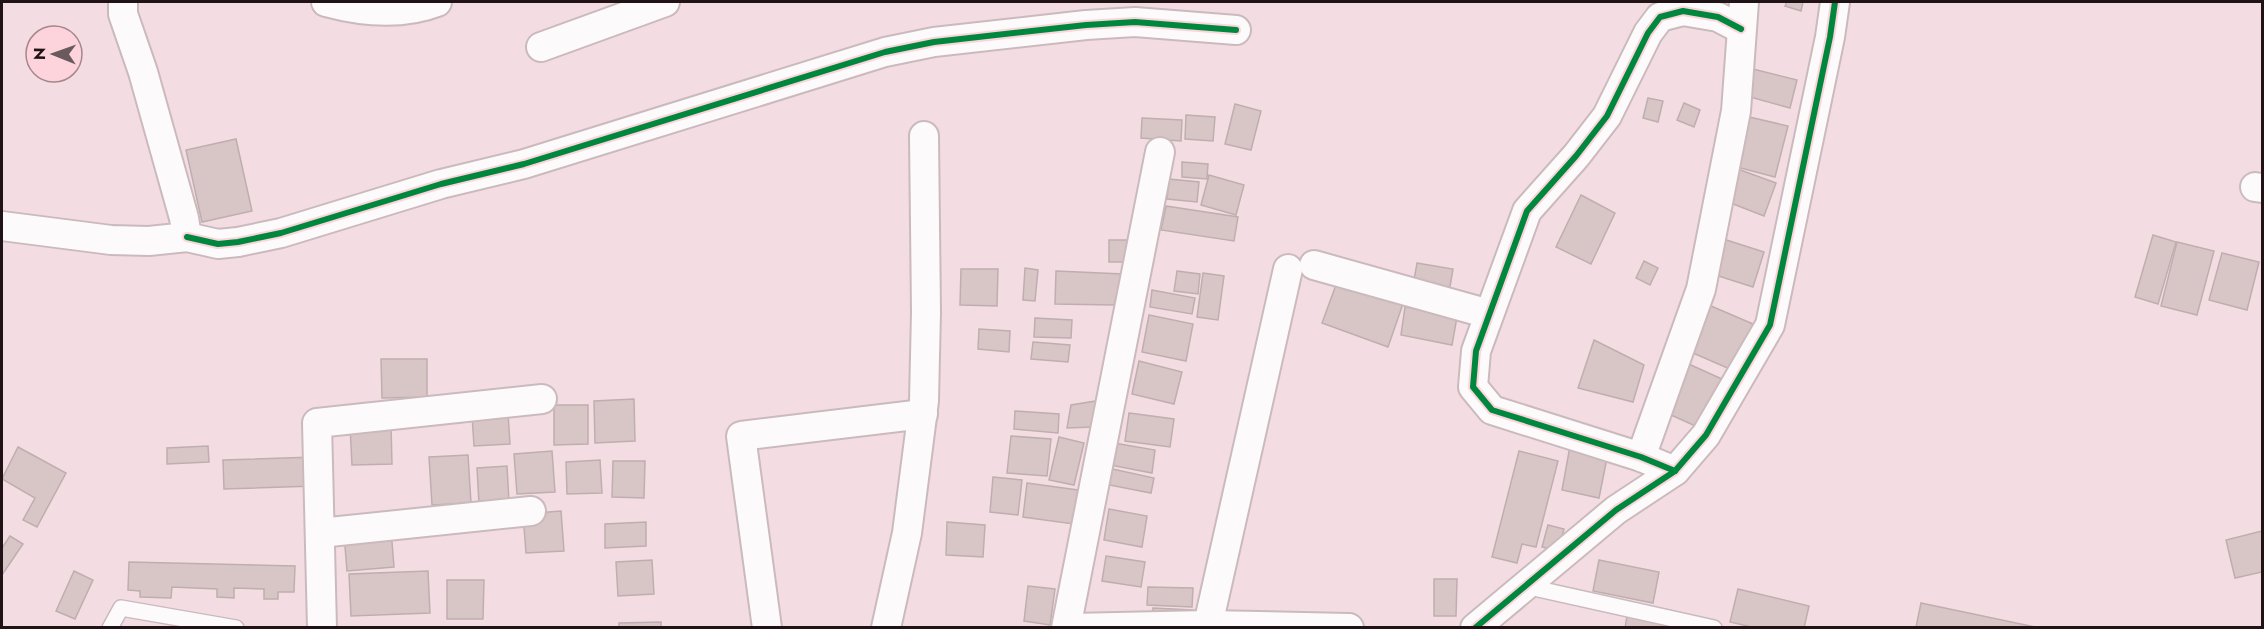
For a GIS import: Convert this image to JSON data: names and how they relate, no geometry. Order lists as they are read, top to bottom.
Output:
{
  "north": "left"
}
